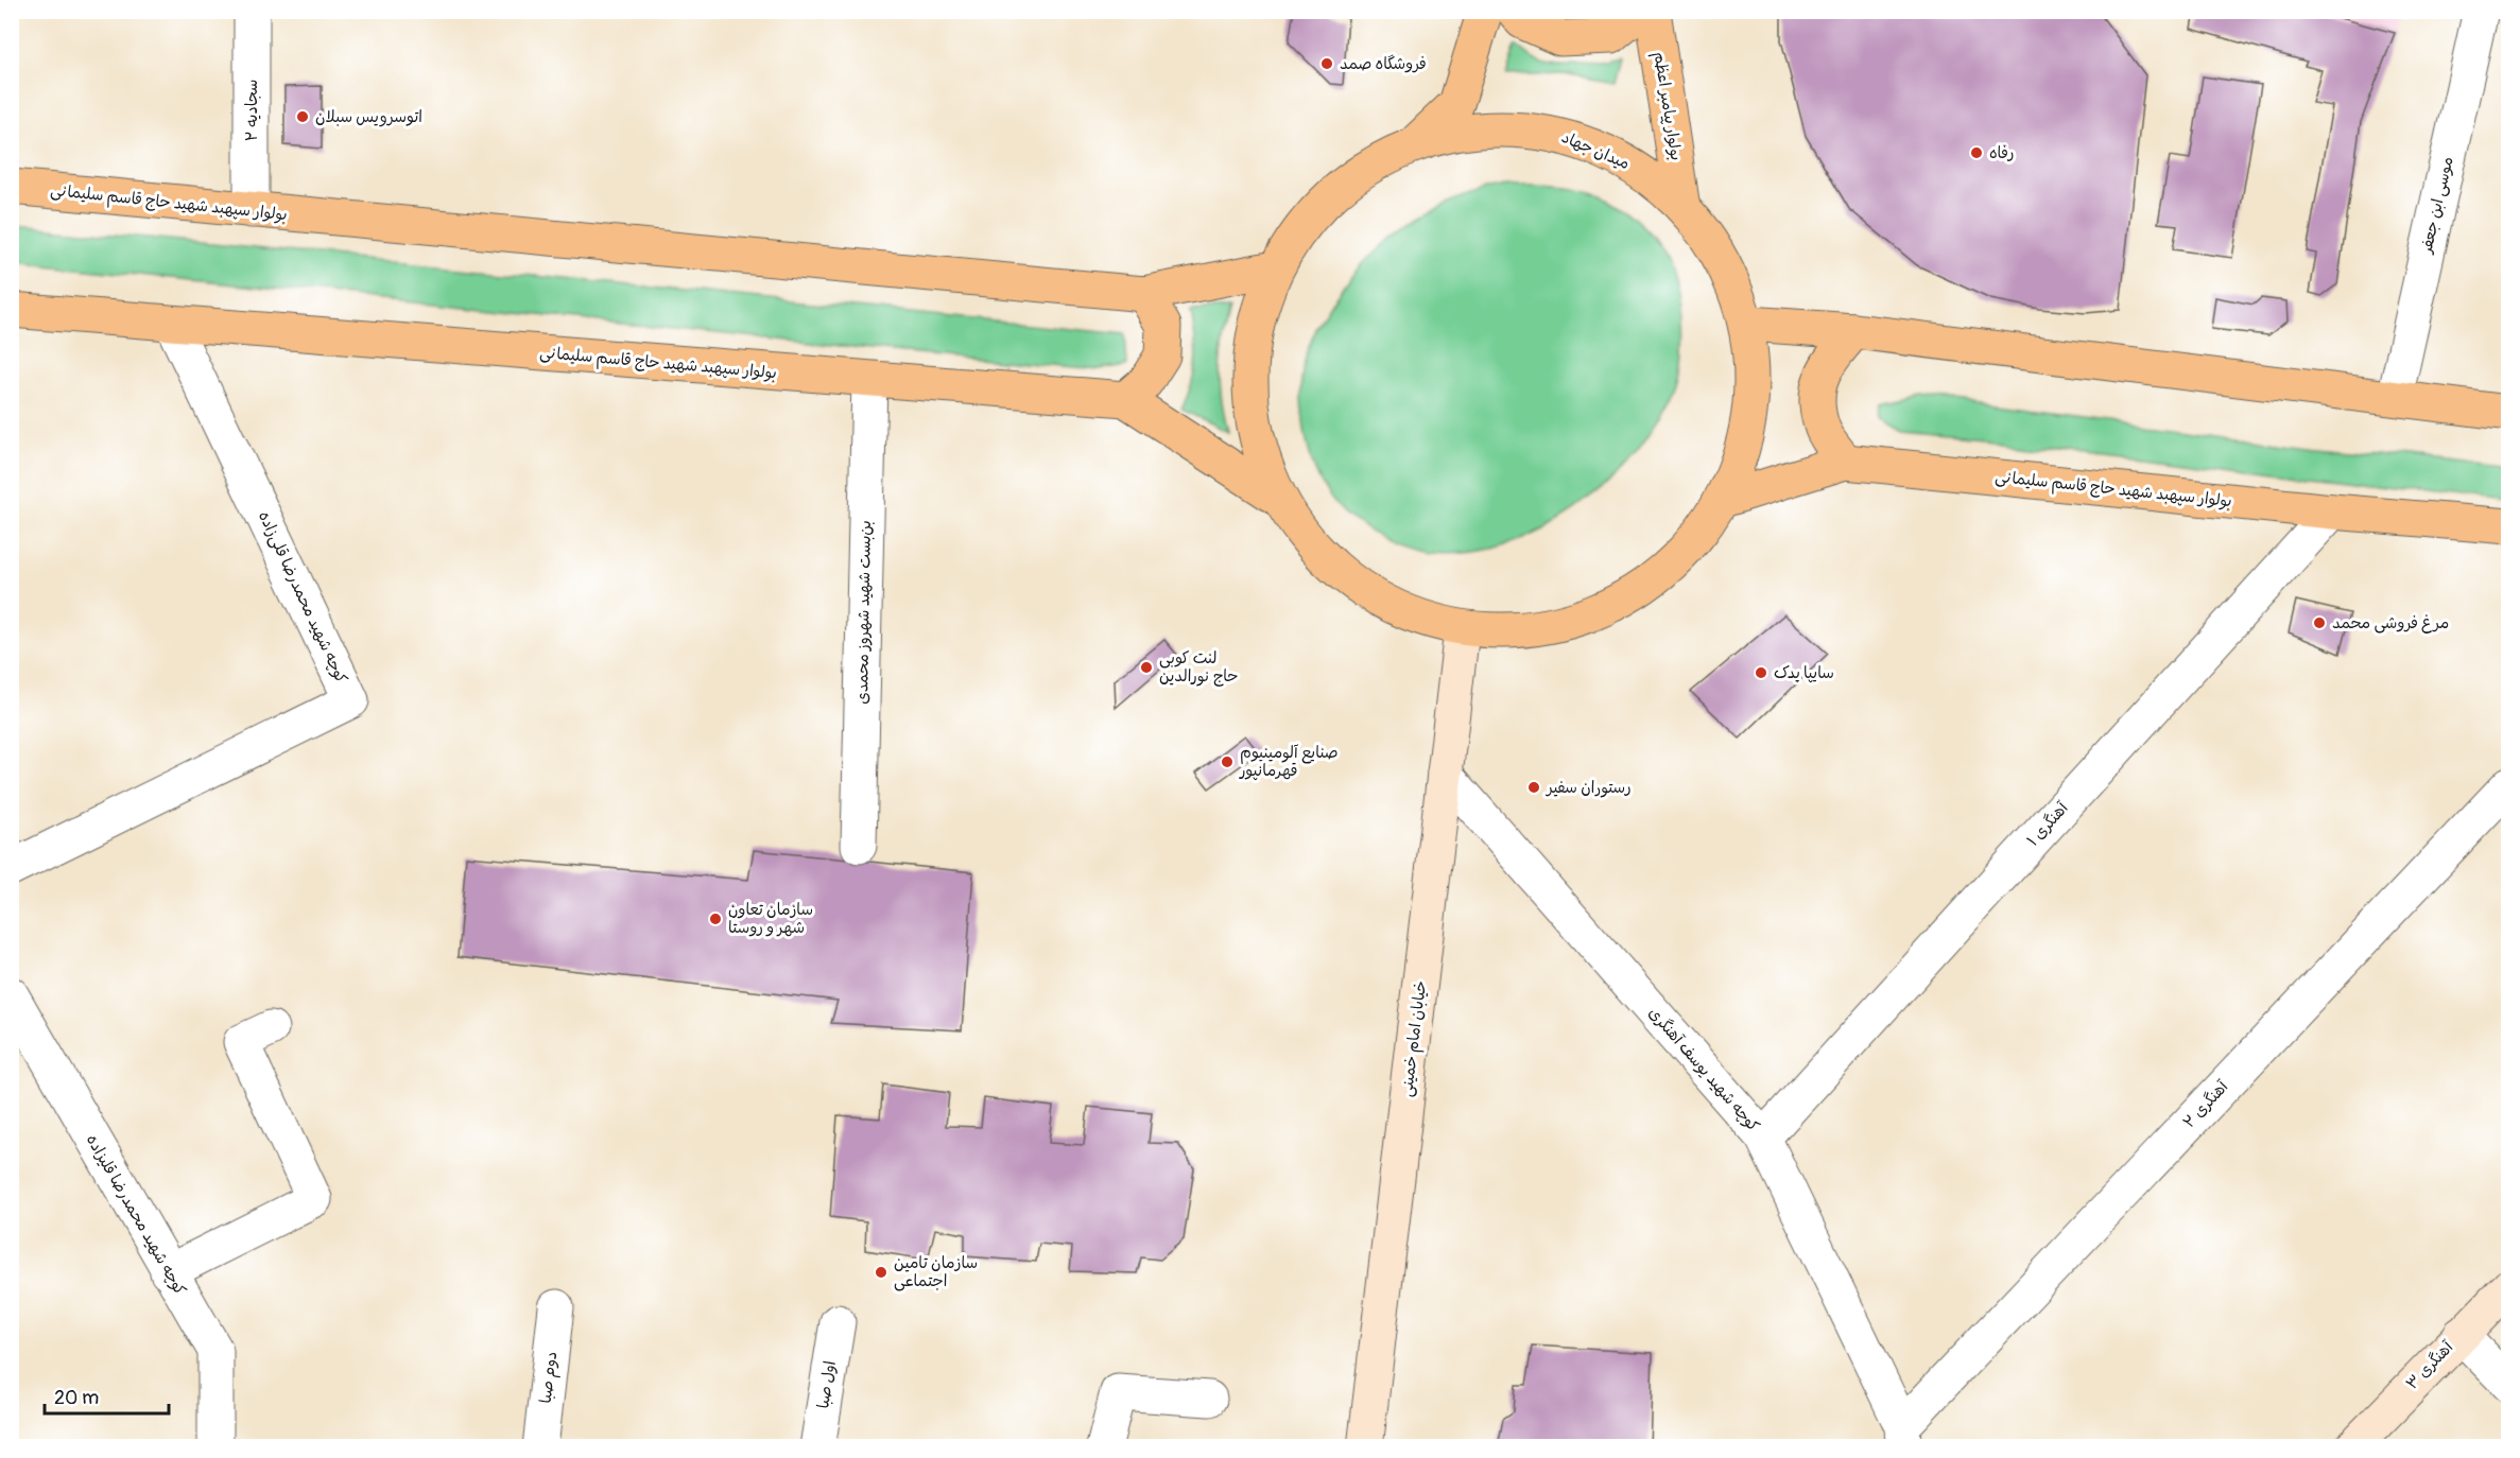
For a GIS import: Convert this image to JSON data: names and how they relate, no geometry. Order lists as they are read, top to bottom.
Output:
{
  "streets": {
    "main road": [
      "بولوار پیامبر اعظم",
      "میدان جهاد",
      "بولوار سپهبد شهید حاج قاسم سلیمانی",
      "خیابان امام خمینی",
      "آهنگری ۳"
    ],
    "street": [
      "سجادیه ۲",
      "موسی ابن جعفر",
      "کوچه شهید محمدرضا قلی‌زاده",
      "بن‌بست شهید شهروز محمدی",
      "آهنگری ۱",
      "کوچه شهید یوسف آهنگری",
      "آهنگری ۲",
      "کوچه شهید محمدرضا قلیزاده",
      "دوم صبا",
      "اول صبا"
    ]
  },
  "crossings": [
    ["بولوار پیامبر اعظم", "میدان جهاد"],
    ["سجادیه ۲", "بولوار سپهبد شهید حاج قاسم سلیمانی"],
    ["میدان جهاد", "بولوار سپهبد شهید حاج قاسم سلیمانی"],
    ["میدان جهاد", "خیابان امام خمینی"],
    ["بولوار سپهبد شهید حاج قاسم سلیمانی", "کوچه شهید محمدرضا قلی‌زاده"],
    ["بولوار سپهبد شهید حاج قاسم سلیمانی", "بن‌بست شهید شهروز محمدی"],
    ["بولوار سپهبد شهید حاج قاسم سلیمانی", "آهنگری ۱"],
    ["آهنگری ۱", "کوچه شهید یوسف آهنگری"],
    ["خیابان امام خمینی", "کوچه شهید یوسف آهنگری"],
    ["کوچه شهید یوسف آهنگری", "آهنگری ۲"]
  ],
  "places": [
    "فروشگاه صمد",
    "اتوسرویس سبلان",
    "رفاه",
    "مرغ فروشی محمد",
    "لنت کوبی حاج نورالدین",
    "سایپا یدک",
    "صنایع آلومینیوم قهرمانپور",
    "رستوران سفیر",
    "سازمان تعاون شهر و روستا",
    "سازمان تامین اجتماعی"
  ],
  "scale_bar": "20 m"
}
